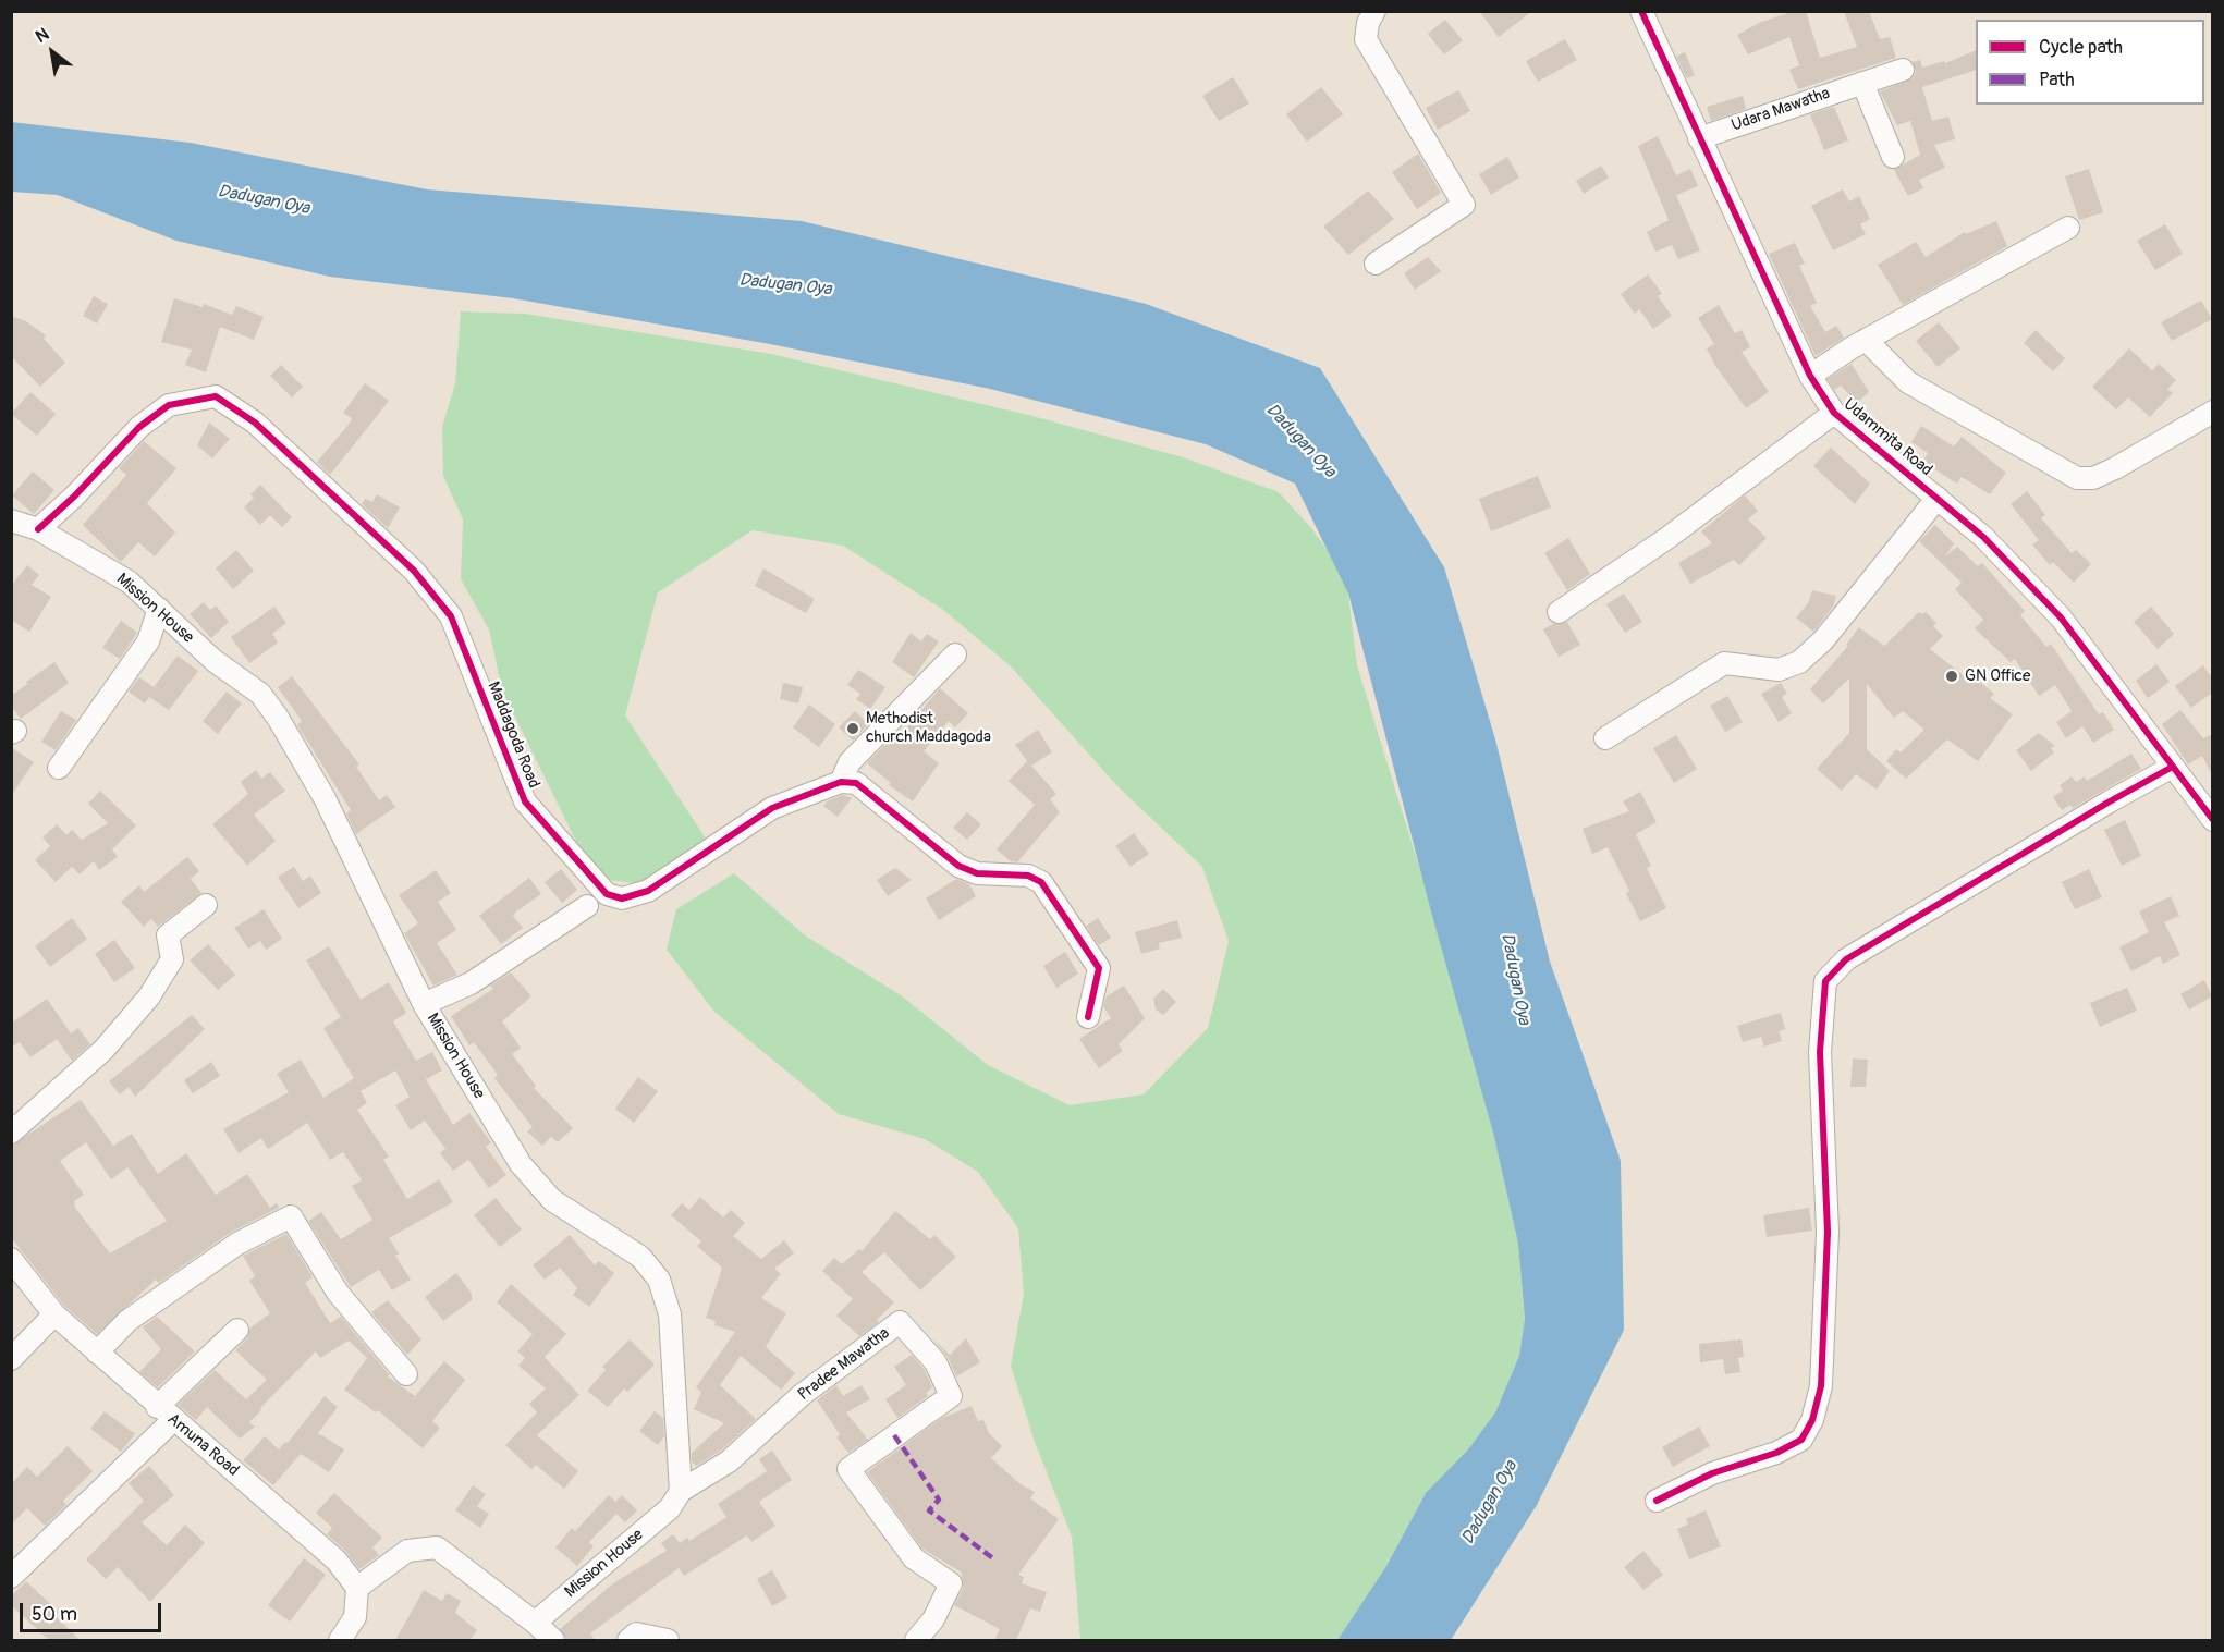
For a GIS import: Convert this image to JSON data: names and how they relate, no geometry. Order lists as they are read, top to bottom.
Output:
{
  "streets": {
    "street": [
      "Udara Mawatha",
      "Udammita Road",
      "Mission House",
      "Maddagoda Road",
      "Pradee Mawatha",
      "Amuna Road"
    ]
  },
  "crossings": [
    ["Udara Mawatha", "Udammita Road"],
    ["Mission House", "Maddagoda Road"],
    ["Mission House", "Pradee Mawatha"]
  ],
  "water": ["Dadugan Oya"],
  "places": ["GN Office", "Methodist church Maddagoda"],
  "legend": ["Cycle path", "Path"],
  "scale_bar": "50 m",
  "north": "top left"
}
